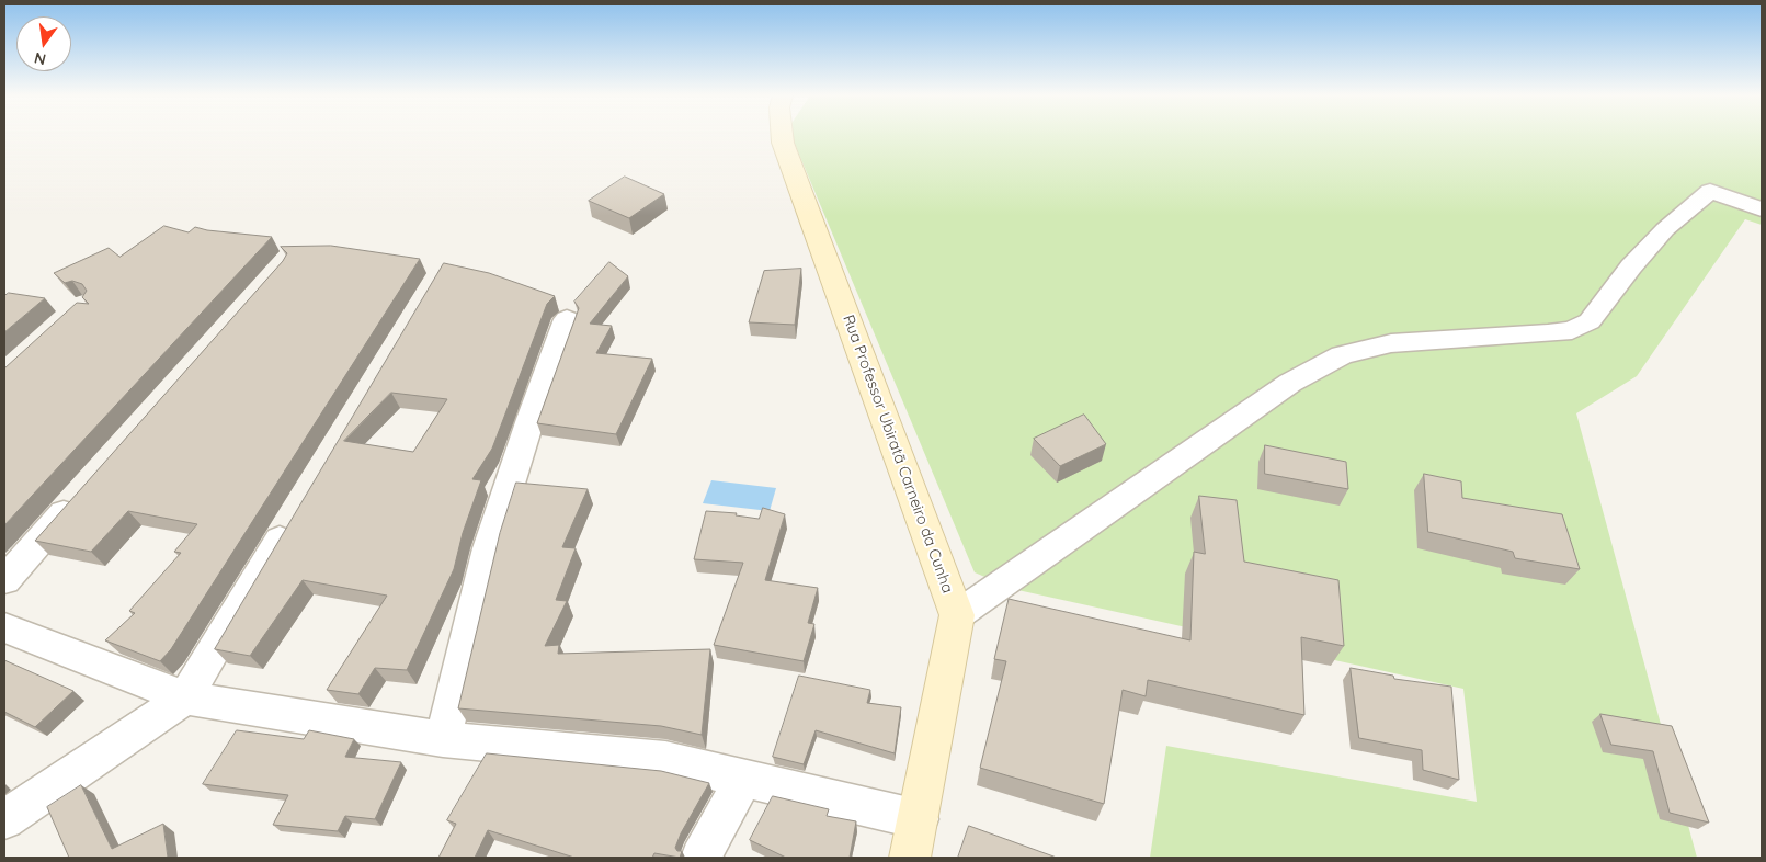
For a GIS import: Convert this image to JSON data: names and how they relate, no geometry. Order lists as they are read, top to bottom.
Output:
{
  "streets": {
    "street": ["Rua Professor Ubiratã Carneiro da Cunha"]
  },
  "north": "bottom"
}
